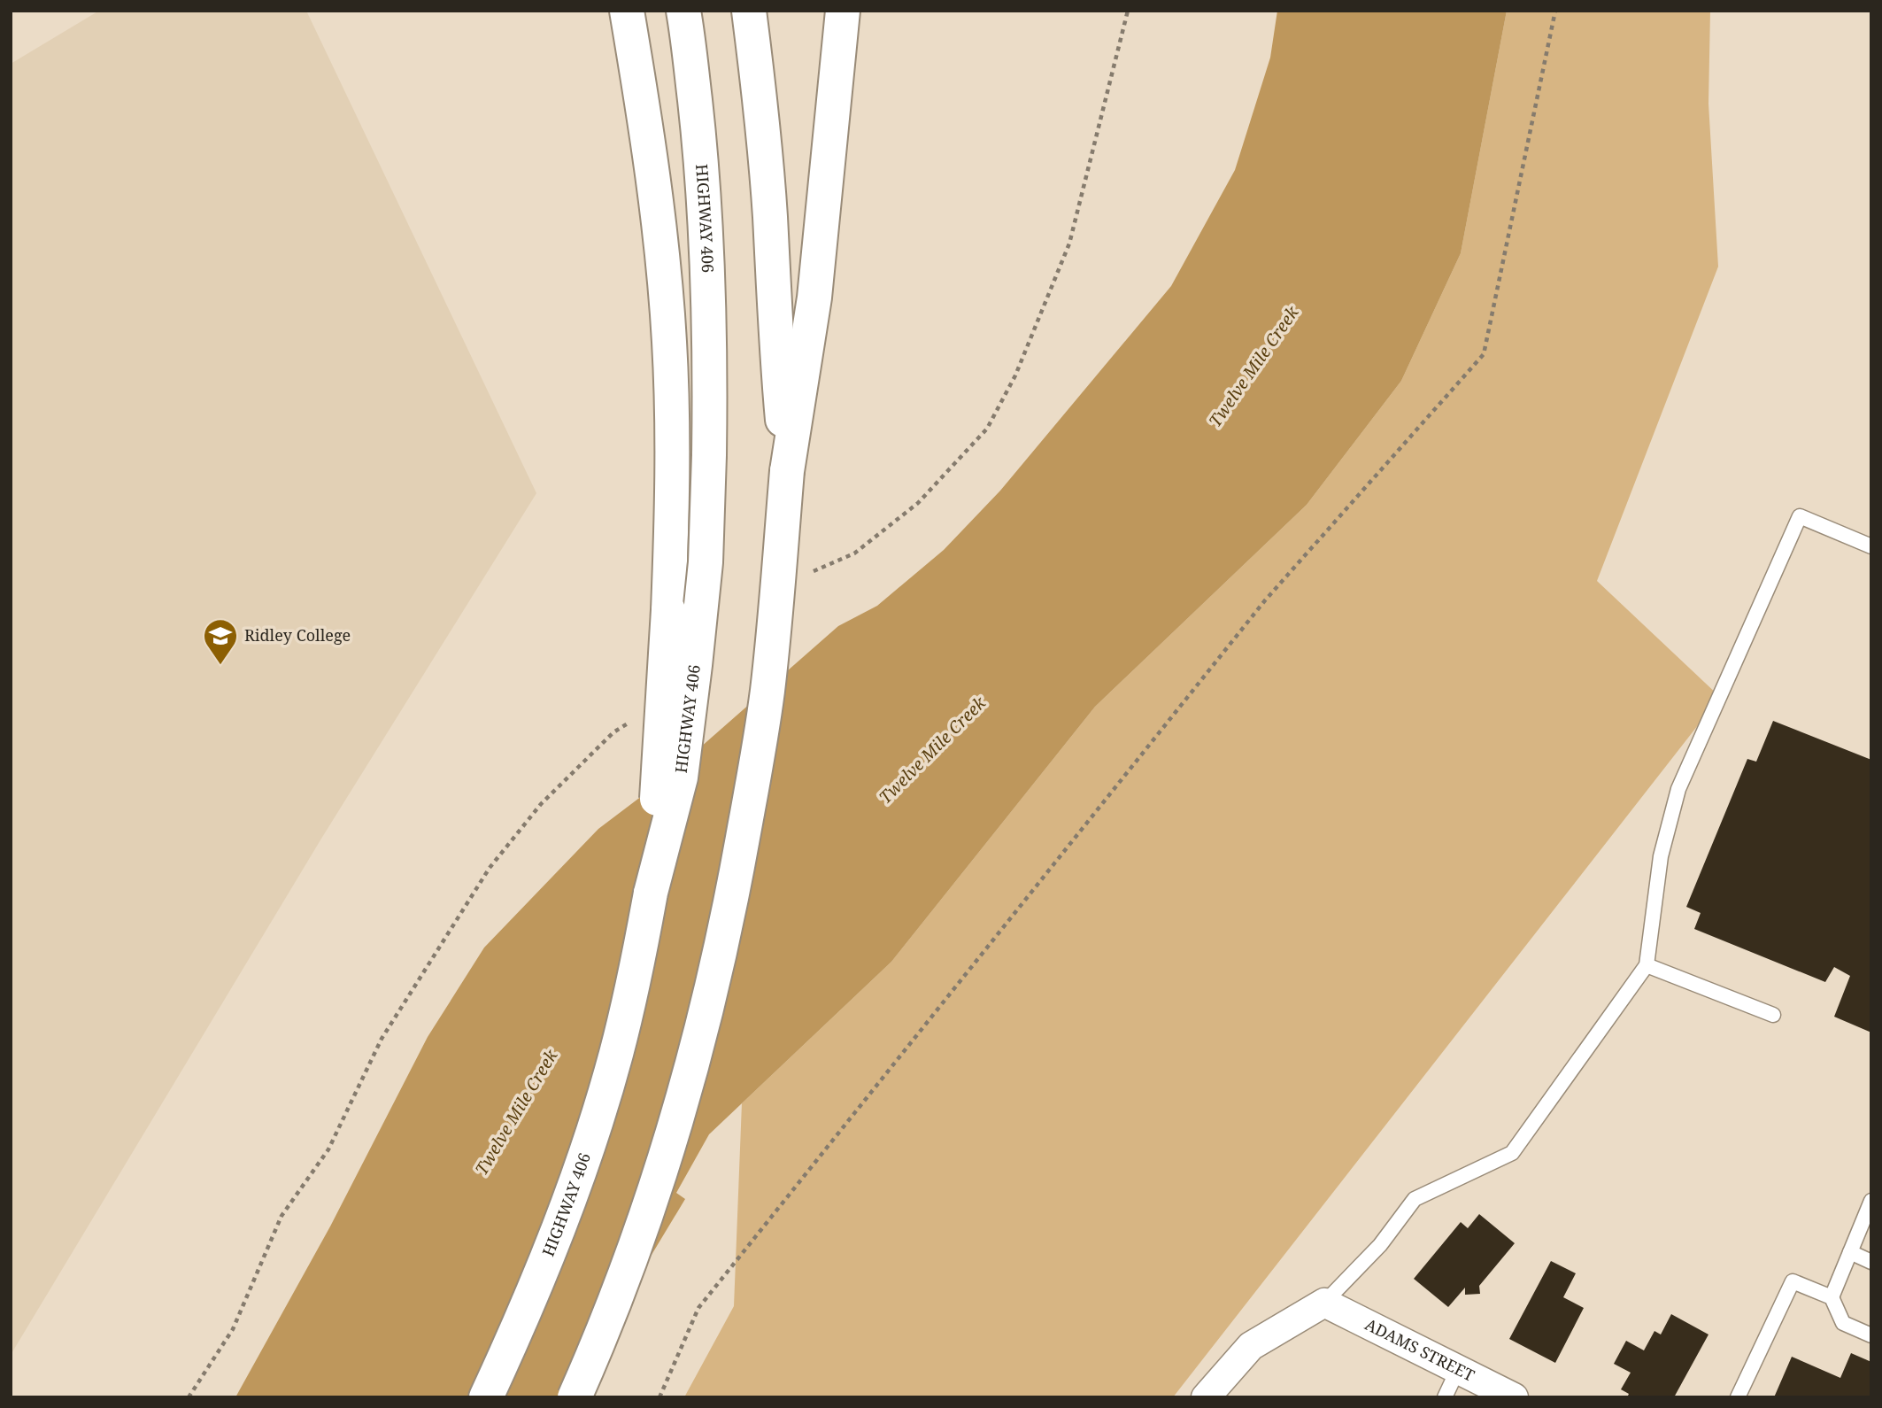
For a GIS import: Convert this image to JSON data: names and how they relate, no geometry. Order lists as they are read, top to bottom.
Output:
{
  "streets": {
    "highway": ["HIGHWAY 406"],
    "street": ["ADAMS STREET"]
  },
  "water": ["Twelve Mile Creek"],
  "places": {
    "school or university": ["Ridley College"]
  }
}
